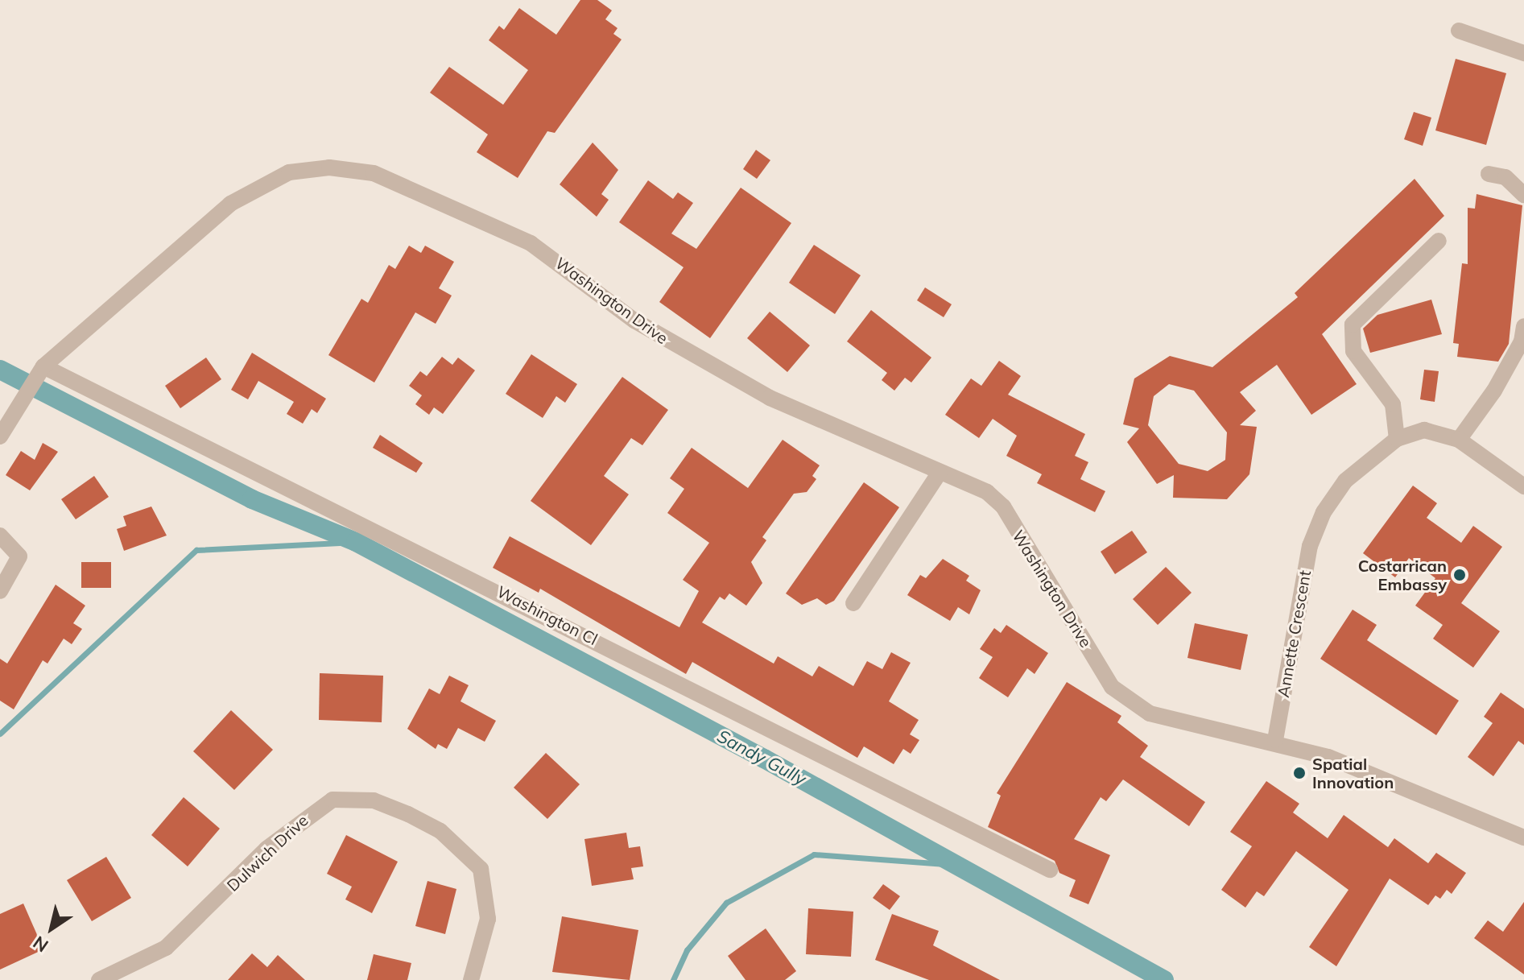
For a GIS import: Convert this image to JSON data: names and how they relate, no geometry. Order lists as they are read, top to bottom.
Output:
{
  "streets": {
    "street": [
      "Washington Drive",
      "Washington Cl",
      "Annette Crescent",
      "Dulwich Drive"
    ]
  },
  "crossings": [
    ["Washington Drive", "Washington Cl"],
    ["Washington Drive", "Annette Crescent"]
  ],
  "water": ["Sandy Gully"],
  "places": ["Costarrican Embassy", "Spatial Innovation"],
  "north": "bottom left"
}
